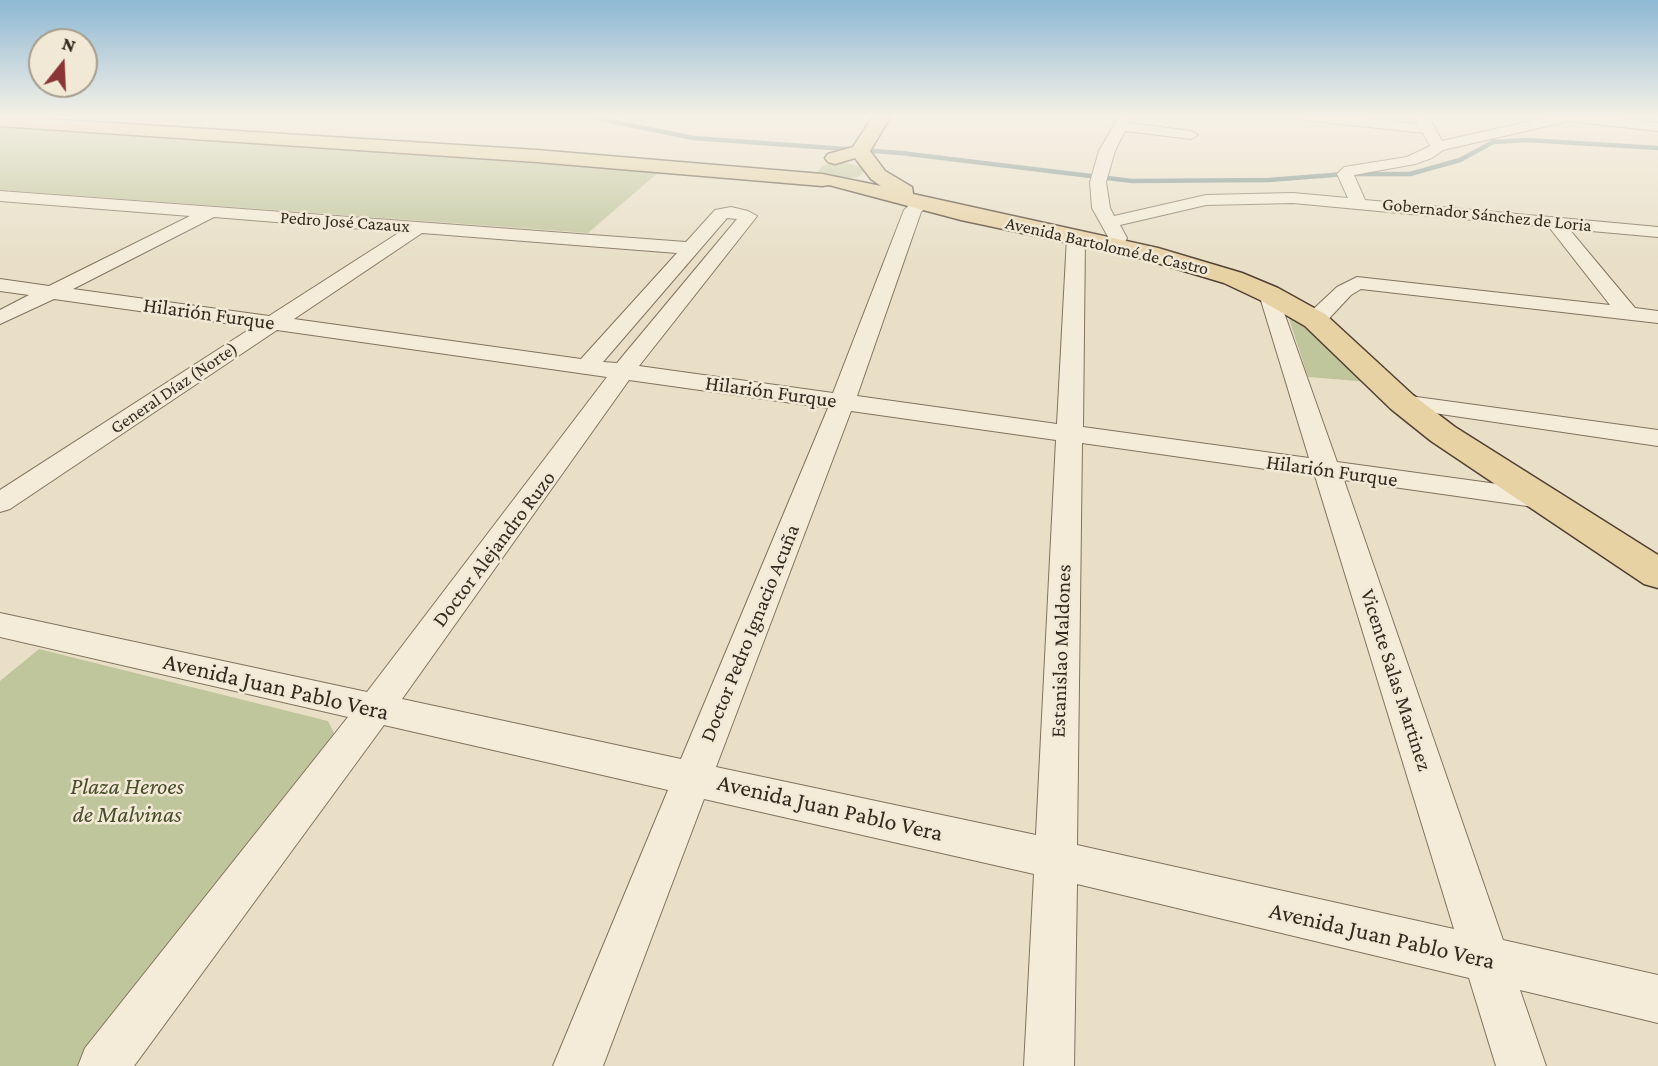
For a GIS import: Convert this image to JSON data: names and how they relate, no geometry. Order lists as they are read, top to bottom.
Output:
{
  "streets": {
    "main road": ["Avenida Bartolomé de Castro"],
    "street": [
      "Gobernador Sánchez de Loria",
      "Pedro José Cazaux",
      "Hilarión Furque",
      "General Díaz (Norte)",
      "Doctor Alejandro Ruzo",
      "Doctor Pedro Ignacio Acuña",
      "Estanislao Maldones",
      "Vicente Salas Martinez",
      "Avenida Juan Pablo Vera"
    ]
  },
  "crossings": [
    ["Gobernador Sánchez de Loria", "Avenida Bartolomé de Castro"],
    ["Pedro José Cazaux", "General Díaz (Norte)"],
    ["Pedro José Cazaux", "Doctor Alejandro Ruzo"],
    ["Avenida Bartolomé de Castro", "Hilarión Furque"],
    ["Avenida Bartolomé de Castro", "Doctor Pedro Ignacio Acuña"],
    ["Avenida Bartolomé de Castro", "Estanislao Maldones"],
    ["Avenida Bartolomé de Castro", "Vicente Salas Martinez"],
    ["Hilarión Furque", "General Díaz (Norte)"],
    ["Hilarión Furque", "Doctor Alejandro Ruzo"],
    ["Hilarión Furque", "Doctor Pedro Ignacio Acuña"],
    ["Hilarión Furque", "Estanislao Maldones"],
    ["Hilarión Furque", "Vicente Salas Martinez"],
    ["Doctor Alejandro Ruzo", "Avenida Juan Pablo Vera"],
    ["Doctor Pedro Ignacio Acuña", "Avenida Juan Pablo Vera"],
    ["Estanislao Maldones", "Avenida Juan Pablo Vera"],
    ["Vicente Salas Martinez", "Avenida Juan Pablo Vera"]
  ],
  "parks": ["Plaza Heroes de Malvinas"],
  "north": "top"
}
